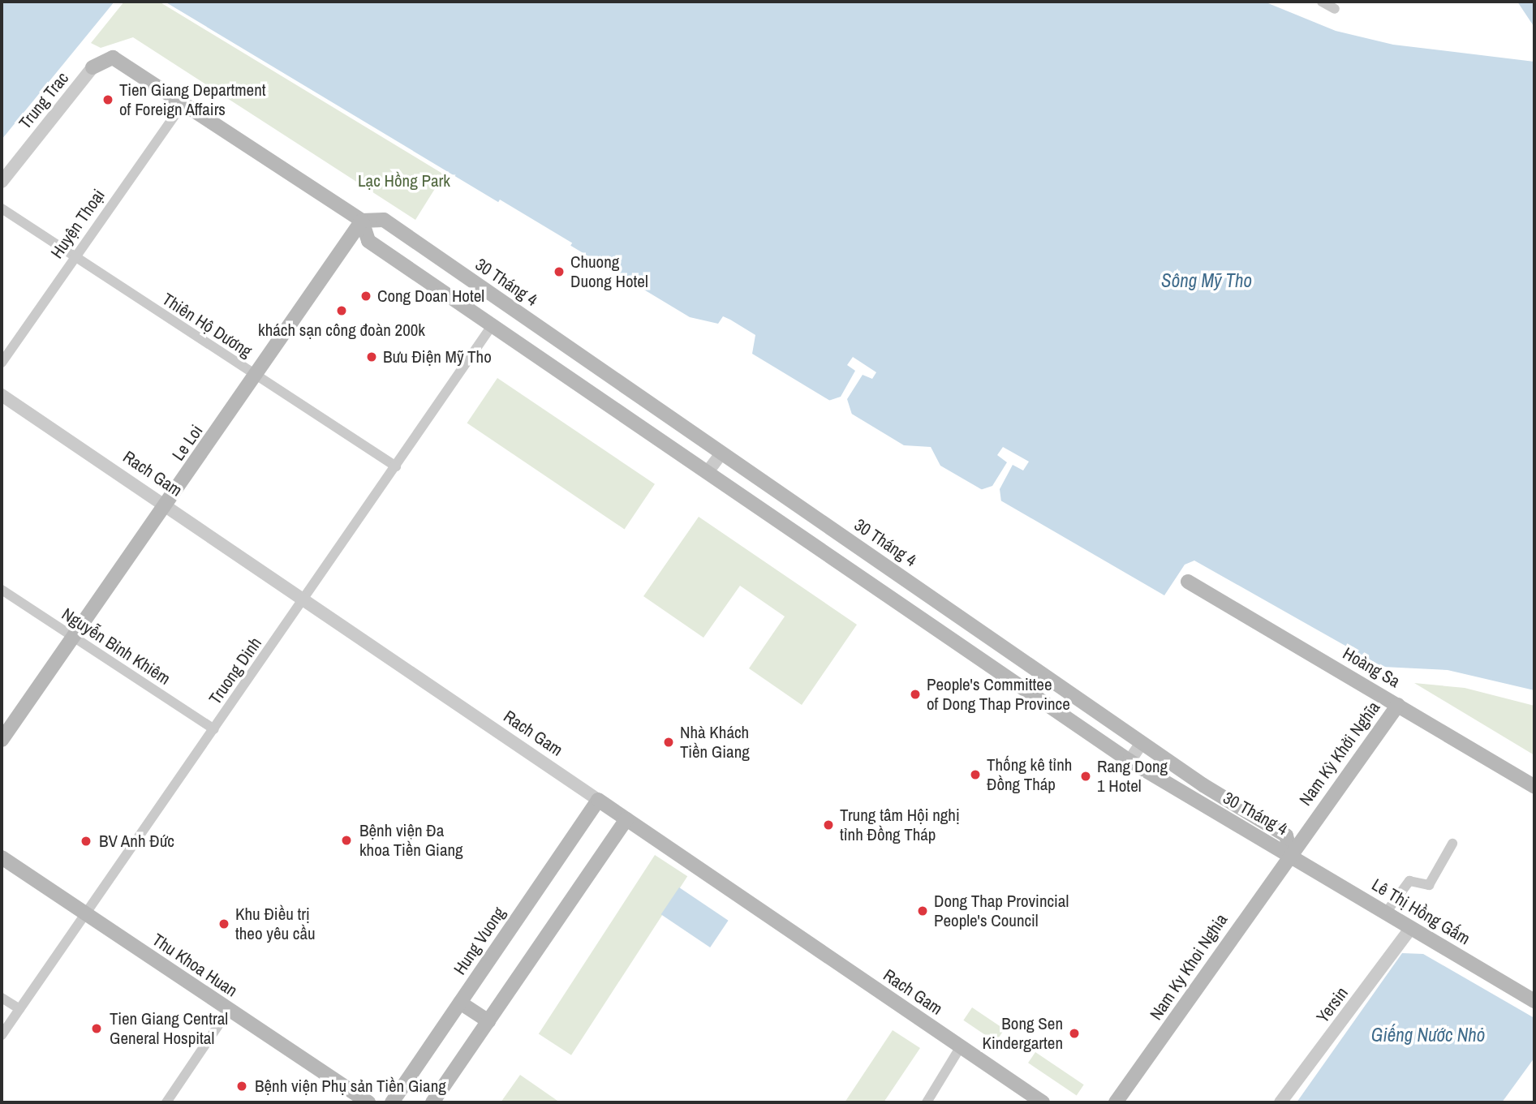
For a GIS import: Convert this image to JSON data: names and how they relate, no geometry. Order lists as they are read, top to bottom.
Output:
{
  "streets": {
    "main road": [
      "30 Tháng 4",
      "Le Loi",
      "Rach Gam",
      "Hoàng Sa",
      "Nam Kỳ Khởi Nghĩa",
      "Lê Thị Hồng Gấm",
      "Hung Vuong",
      "Thu Khoa Huan",
      "Nam Ky Khoi Nghia"
    ],
    "street": [
      "Trung Trac",
      "Huyện Thoại",
      "Thiên Hộ Dương",
      "Nguyễn Bỉnh Khiêm",
      "Truong Dinh",
      "Yersin"
    ]
  },
  "crossings": [
    ["Trung Trac", "30 Tháng 4"],
    ["Huyện Thoại", "30 Tháng 4"],
    ["Huyện Thoại", "Thiên Hộ Dương"],
    ["30 Tháng 4", "Le Loi"],
    ["30 Tháng 4", "Truong Dinh"],
    ["30 Tháng 4", "Nam Kỳ Khởi Nghĩa"],
    ["30 Tháng 4", "Lê Thị Hồng Gấm"],
    ["30 Tháng 4", "Nam Ky Khoi Nghia"],
    ["Thiên Hộ Dương", "Le Loi"],
    ["Thiên Hộ Dương", "Truong Dinh"],
    ["Le Loi", "Rach Gam"],
    ["Le Loi", "Nguyễn Bỉnh Khiêm"],
    ["Rach Gam", "Truong Dinh"],
    ["Rach Gam", "Hung Vuong"],
    ["Nguyễn Bỉnh Khiêm", "Truong Dinh"],
    ["Hoàng Sa", "Nam Kỳ Khởi Nghĩa"],
    ["Truong Dinh", "Thu Khoa Huan"],
    ["Nam Kỳ Khởi Nghĩa", "Lê Thị Hồng Gấm"],
    ["Nam Kỳ Khởi Nghĩa", "Nam Ky Khoi Nghia"],
    ["Lê Thị Hồng Gấm", "Nam Ky Khoi Nghia"],
    ["Lê Thị Hồng Gấm", "Yersin"]
  ],
  "water": ["Sông Mỹ Tho", "Giếng Nước Nhỏ"],
  "parks": ["Lạc Hồng Park"],
  "places": [
    "Tien Giang Department of Foreign Affairs",
    "Chuong Duong Hotel",
    "Cong Doan Hotel",
    "khách sạn công đoàn 200k",
    "Bưu Điện Mỹ Tho",
    "People's Committee of Dong Thap Province",
    "Nhà Khách Tiền Giang",
    "Thống kê tỉnh Đồng Tháp",
    "Rang Dong 1 Hotel",
    "Trung tâm Hội nghị tỉnh Đồng Tháp",
    "Bệnh viện Đa khoa Tiền Giang",
    "BV Anh Đức",
    "Dong Thap Provincial People's Council",
    "Khu Điều trị theo yêu cầu",
    "Tien Giang Central General Hospital",
    "Bong Sen Kindergarten",
    "Bệnh viện Phụ sản Tiền Giang"
  ]
}
